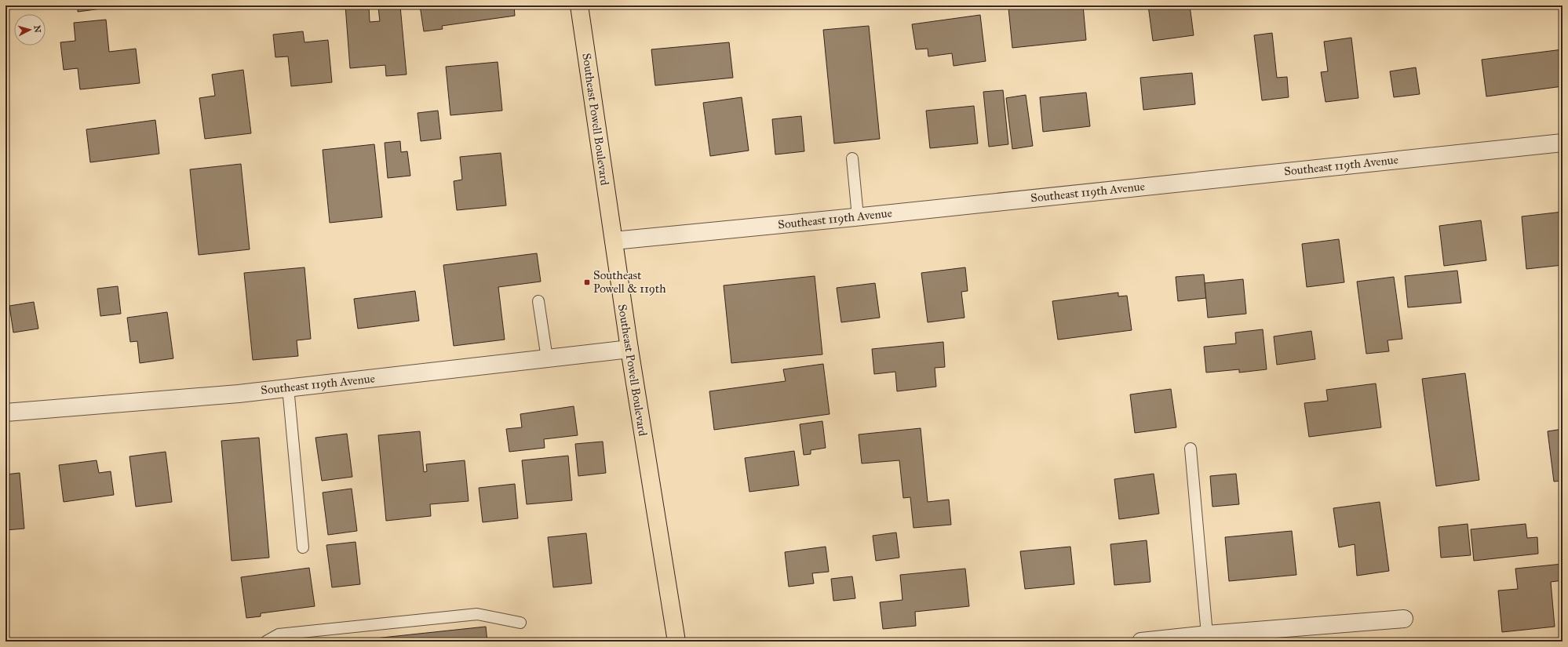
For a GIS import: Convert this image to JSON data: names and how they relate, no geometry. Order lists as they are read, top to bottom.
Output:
{
  "streets": {
    "main road": ["Southeast Powell Boulevard"],
    "street": ["Southeast 119th Avenue"]
  },
  "crossings": [
    ["Southeast Powell Boulevard", "Southeast 119th Avenue"]
  ],
  "places": {
    "transit": ["Southeast Powell & 119th"]
  },
  "north": "right"
}
